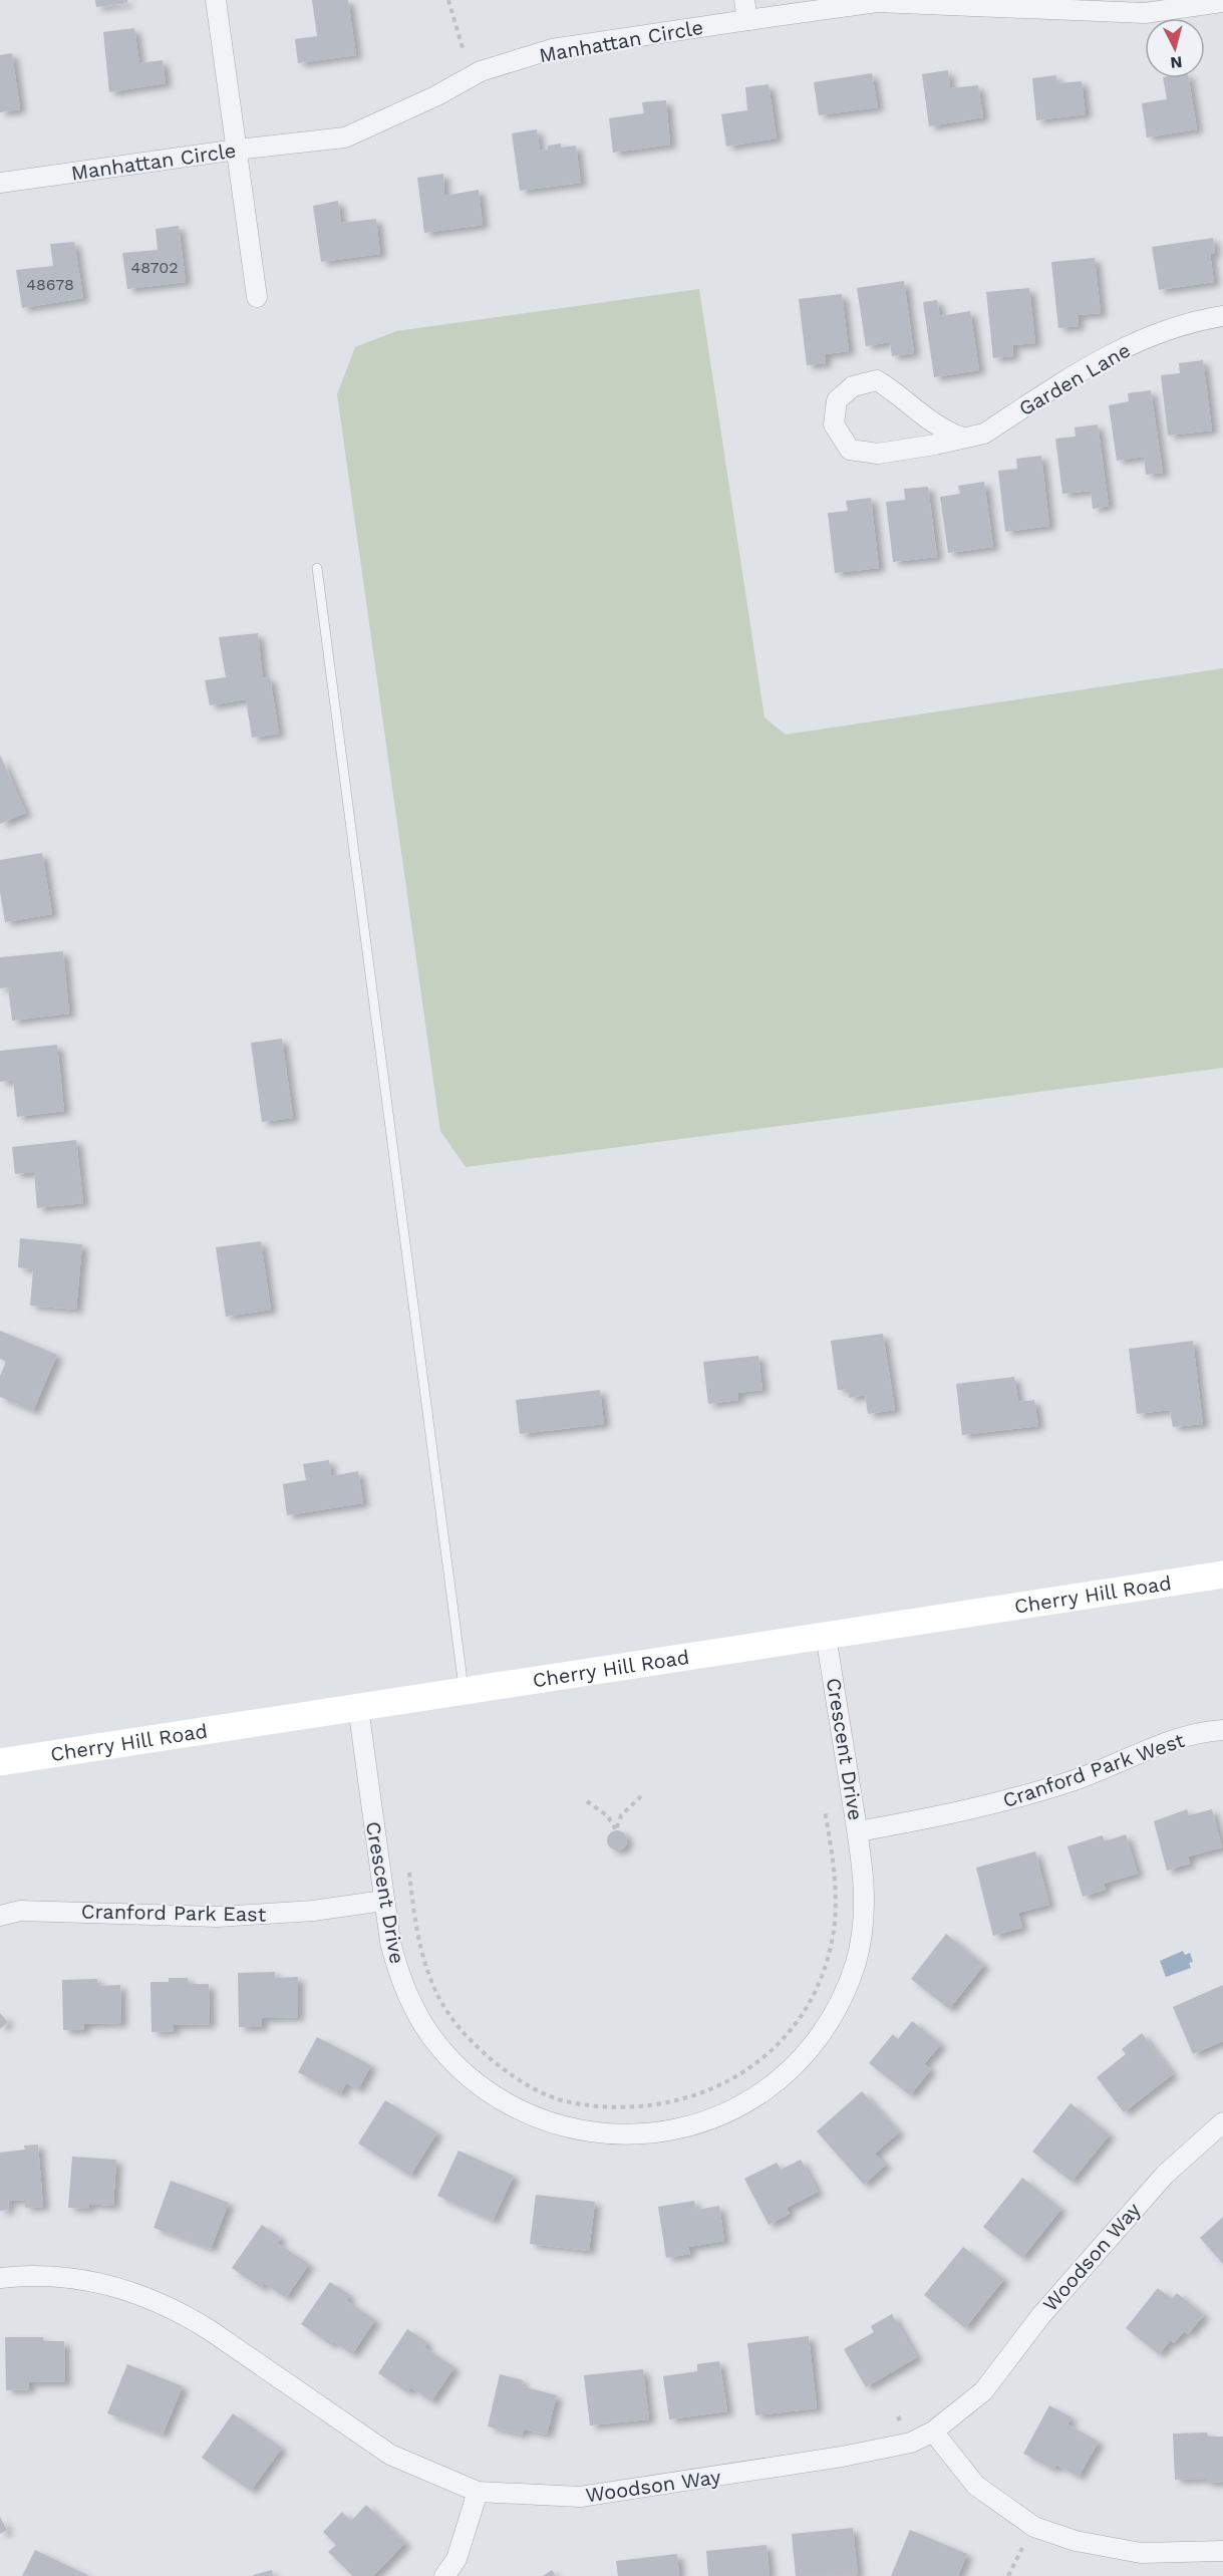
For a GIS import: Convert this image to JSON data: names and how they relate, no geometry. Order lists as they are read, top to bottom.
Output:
{
  "streets": {
    "main road": ["Cherry Hill Road"],
    "street": [
      "Manhattan Circle",
      "Garden Lane",
      "Crescent Drive",
      "Cranford Park West",
      "Cranford Park East",
      "Woodson Way"
    ]
  },
  "crossings": [
    ["Cherry Hill Road", "Crescent Drive"],
    ["Crescent Drive", "Cranford Park West"],
    ["Crescent Drive", "Cranford Park East"]
  ],
  "house_numbers": ["48702", "48678"],
  "north": "bottom"
}
